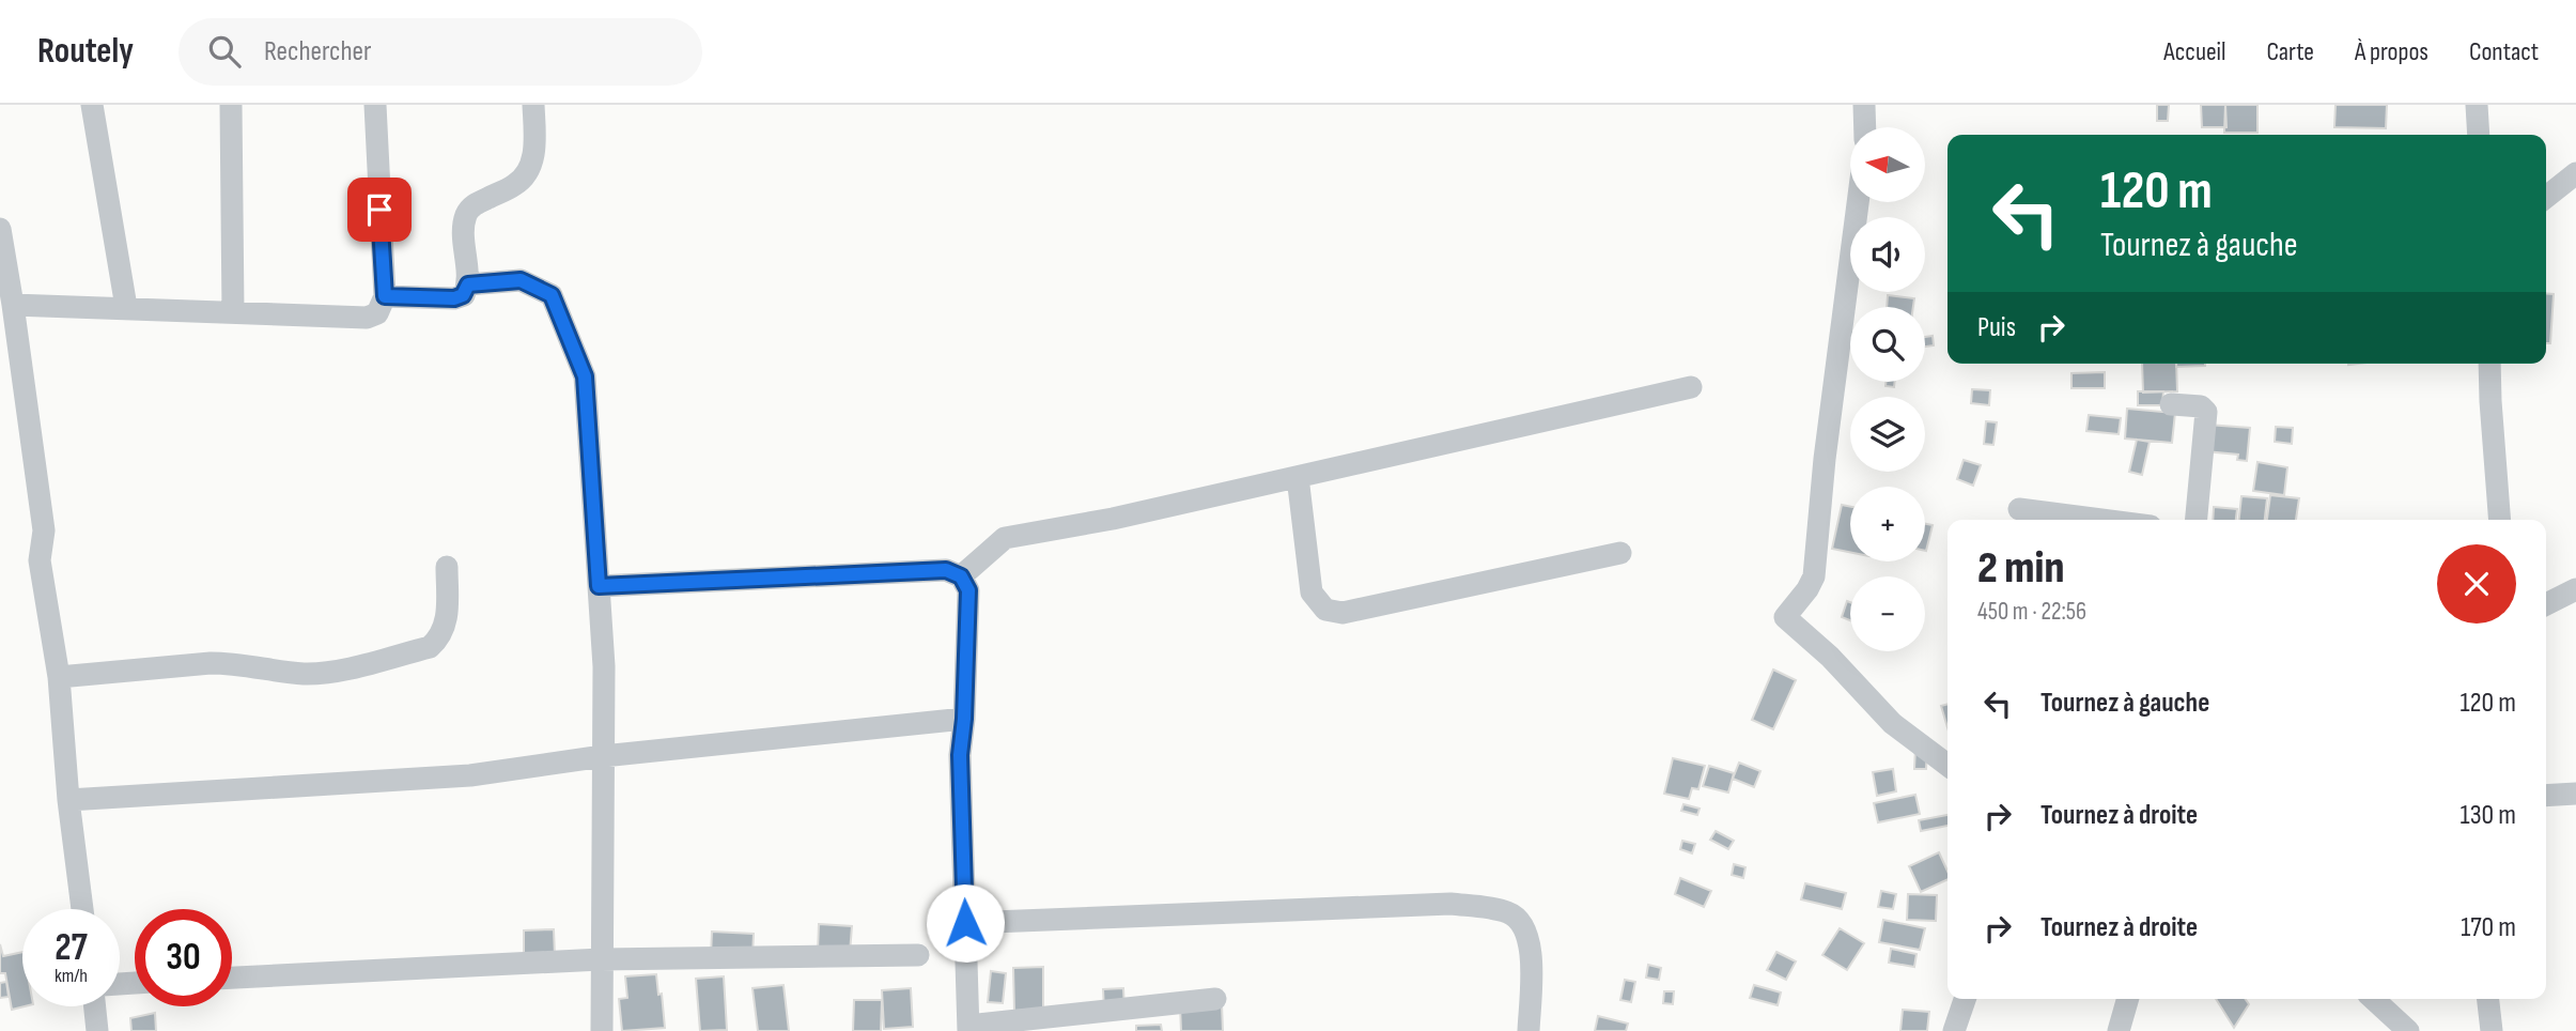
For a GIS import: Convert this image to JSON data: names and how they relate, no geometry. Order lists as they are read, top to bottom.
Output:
{
  "north": "left",
  "page": {
    "header": "Routely",
    "search": "Rechercher",
    "nav": [
      "Accueil",
      "Carte",
      "À propos",
      "Contact"
    ],
    "map_buttons": ["+", "−"],
    "turn": ["120 m", "Tournez à gauche"],
    "then": "Puis",
    "heading": ["2 min", "450 m · 22:56"],
    "list": [
      {
        "name": "Tournez à gauche",
        "value": "120 m"
      },
      {
        "name": "Tournez à droite",
        "value": "130 m"
      },
      {
        "name": "Tournez à droite",
        "value": "170 m"
      }
    ],
    "speed": "27 km/h",
    "limit": "30"
  }
}
